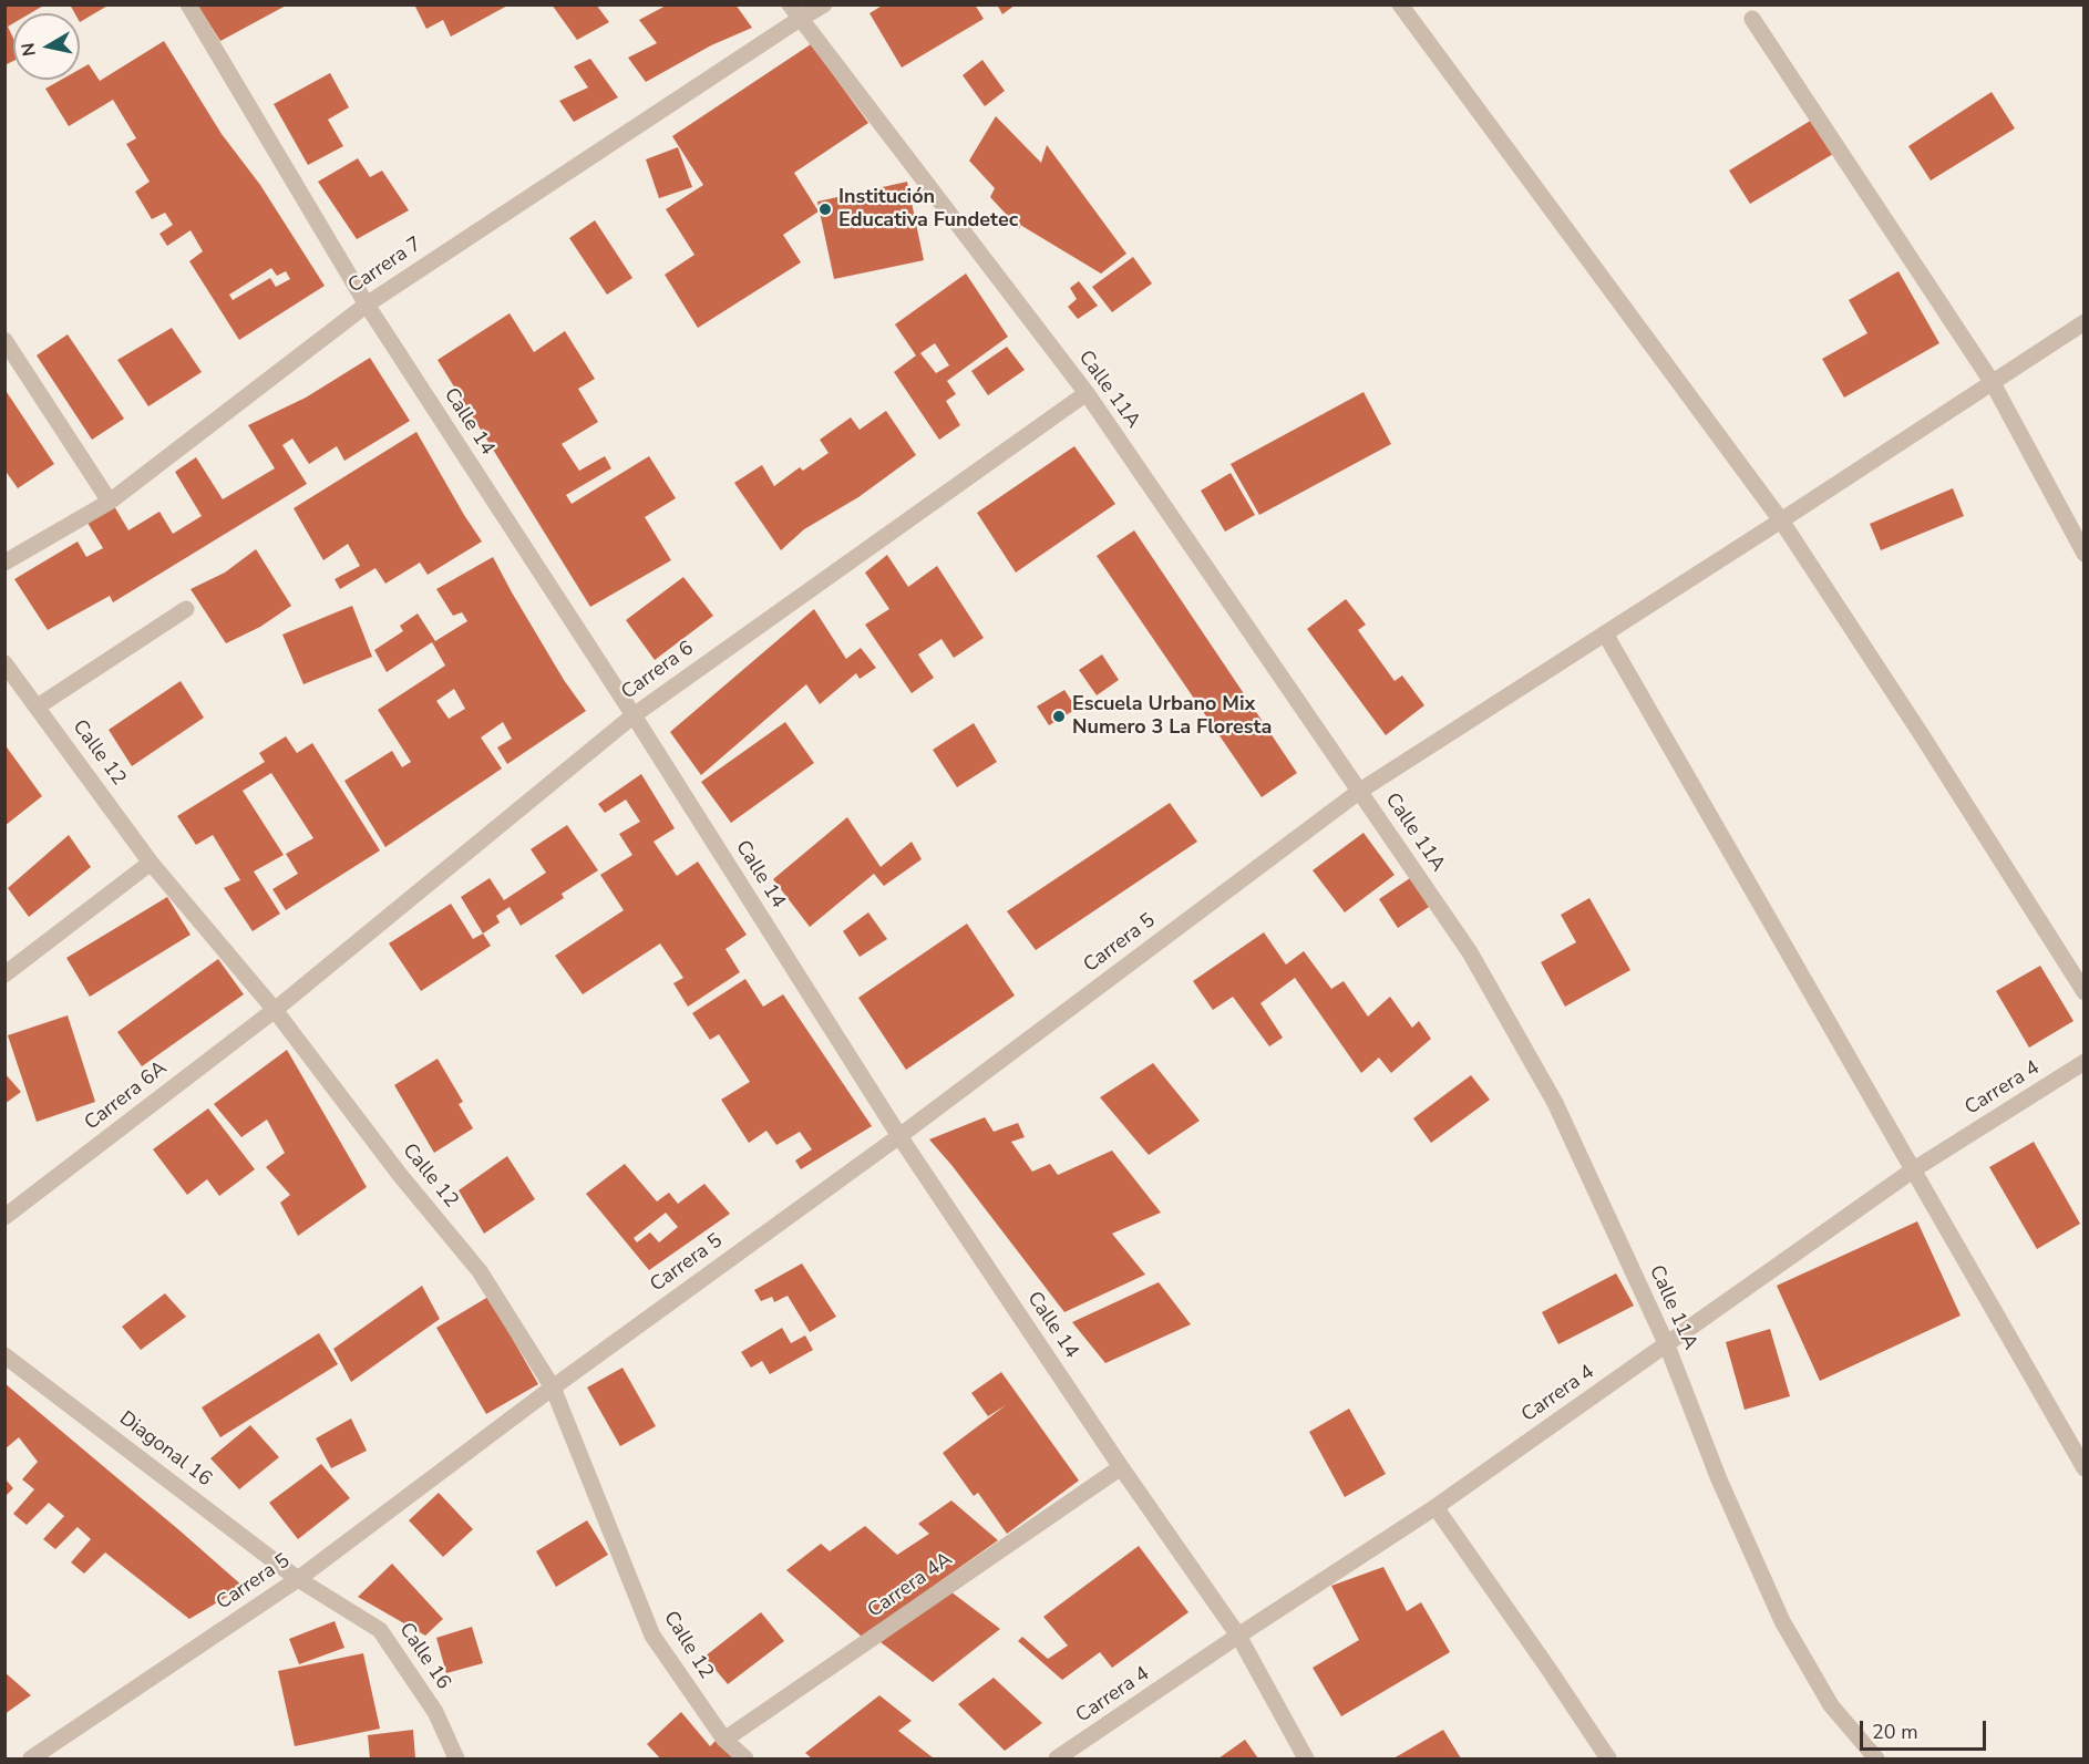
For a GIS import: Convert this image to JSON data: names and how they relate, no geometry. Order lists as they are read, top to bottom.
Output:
{
  "streets": {
    "street": [
      "Carrera 7",
      "Calle 11A",
      "Calle 14",
      "Carrera 6",
      "Calle 12",
      "Carrera 5",
      "Carrera 4",
      "Carrera 6A",
      "Diagonal 16",
      "Carrera 4A",
      "Calle 16"
    ]
  },
  "crossings": [
    ["Carrera 7", "Calle 11A"],
    ["Carrera 7", "Calle 14"],
    ["Calle 11A", "Carrera 6"],
    ["Calle 11A", "Carrera 5"],
    ["Calle 11A", "Carrera 4"],
    ["Calle 14", "Carrera 6"],
    ["Calle 14", "Carrera 5"],
    ["Calle 14", "Carrera 4"],
    ["Calle 14", "Carrera 4A"],
    ["Carrera 6", "Calle 12"],
    ["Carrera 6", "Carrera 6A"],
    ["Calle 12", "Carrera 5"],
    ["Calle 12", "Carrera 6A"],
    ["Calle 12", "Carrera 4A"],
    ["Carrera 5", "Diagonal 16"],
    ["Carrera 5", "Calle 16"],
    ["Diagonal 16", "Calle 16"]
  ],
  "places": ["Institución Educativa Fundetec", "Escuela Urbano Mix Numero 3 La Floresta"],
  "scale_bar": "20 m",
  "north": "left"
}
